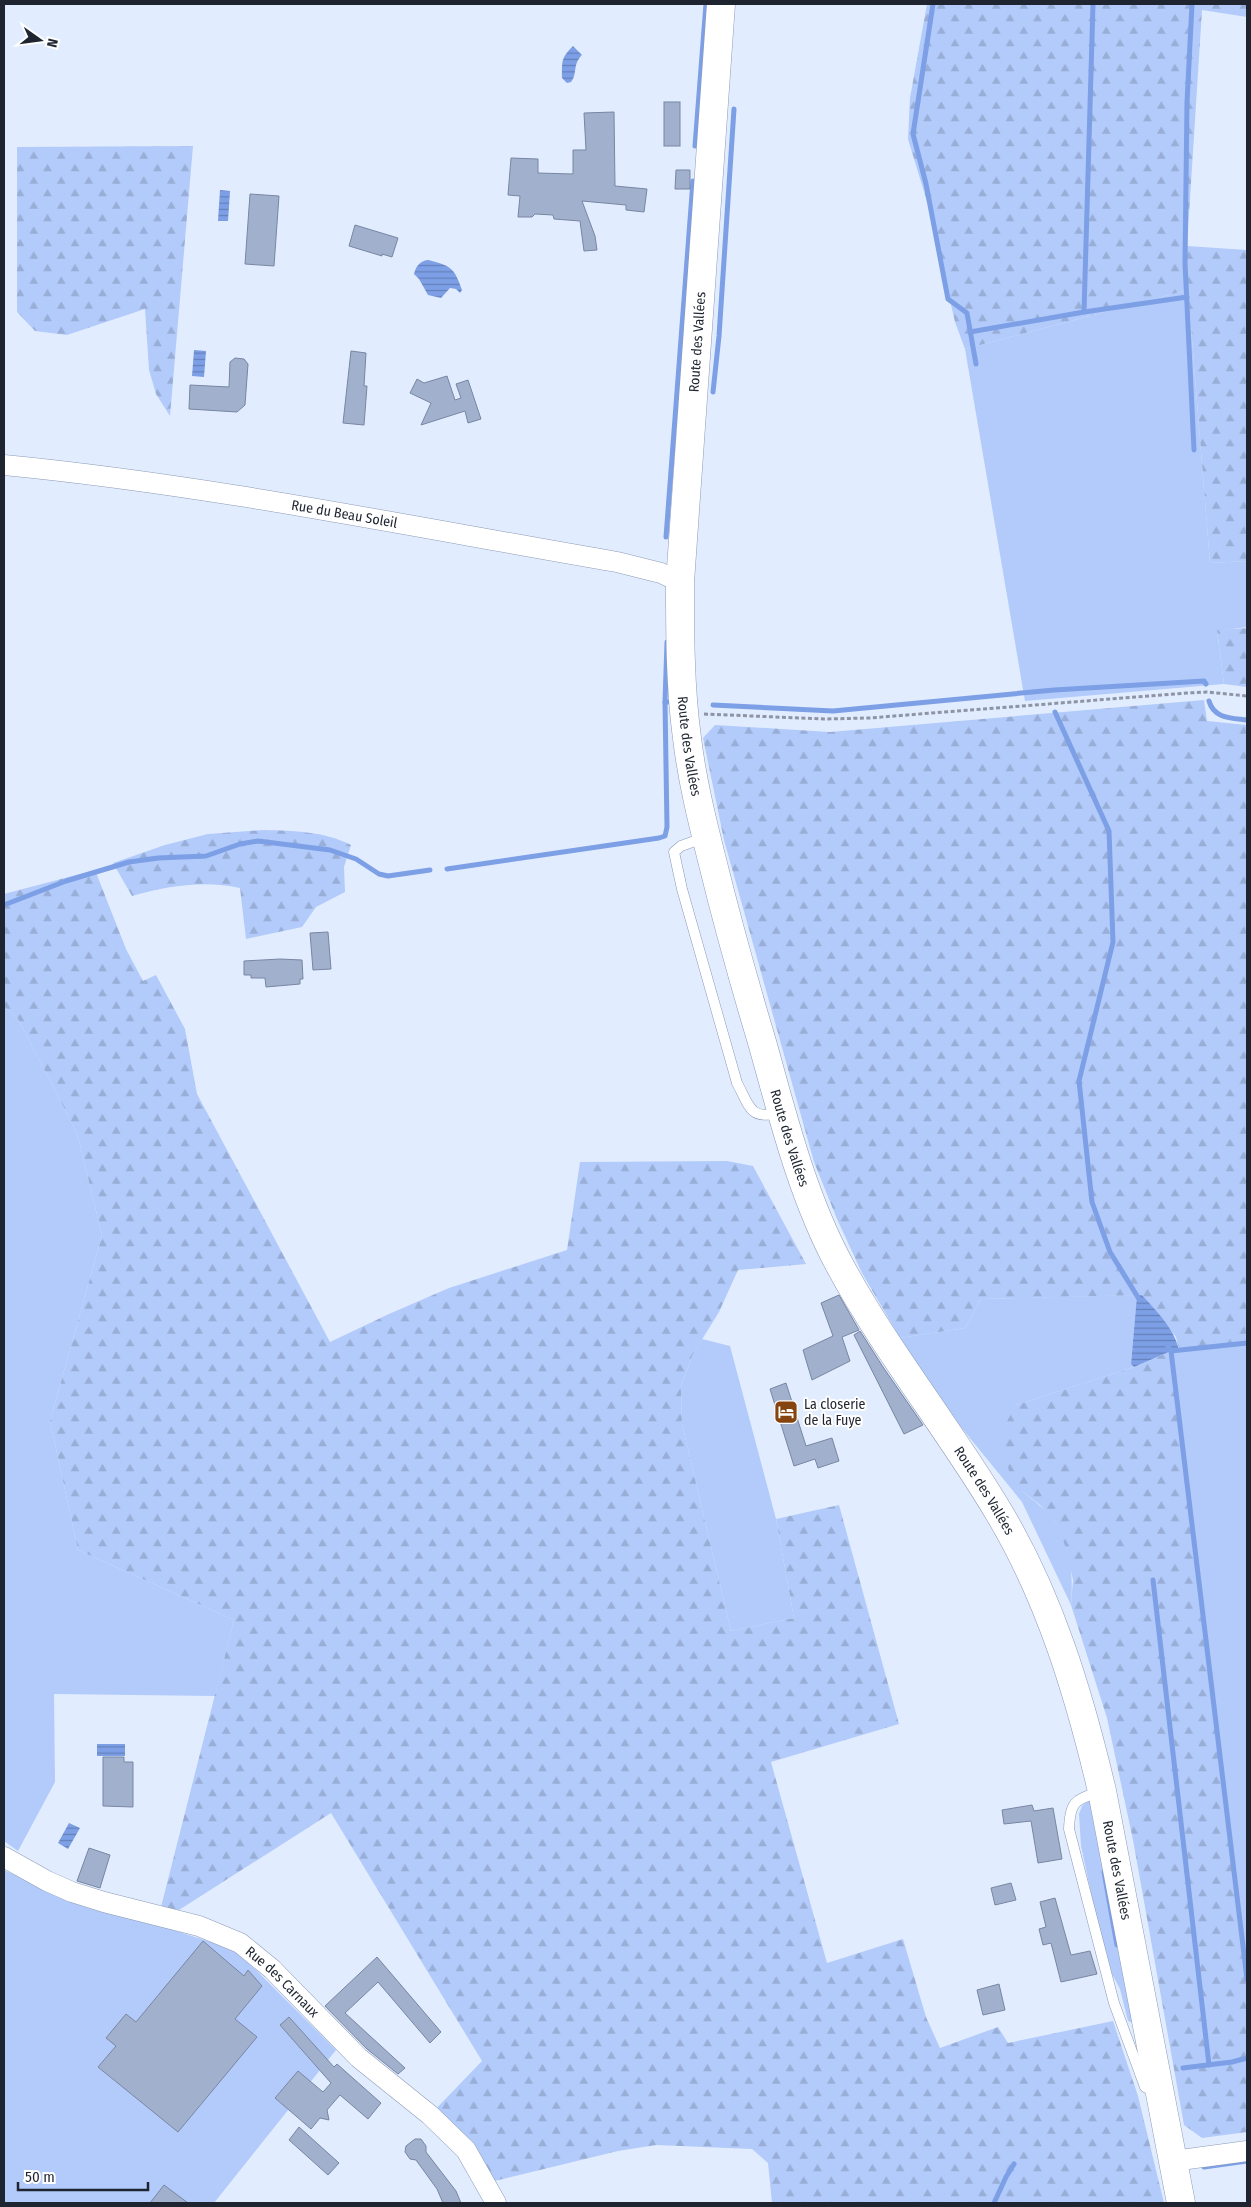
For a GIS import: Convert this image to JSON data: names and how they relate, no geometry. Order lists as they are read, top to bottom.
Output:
{
  "streets": {
    "main road": ["Route des Vallées"],
    "street": ["Rue du Beau Soleil", "Rue des Carnaux"]
  },
  "crossings": [
    ["Route des Vallées", "Rue du Beau Soleil"]
  ],
  "places": {
    "hotel": ["La closerie de la Fuye"]
  },
  "scale_bar": "50 m",
  "north": "right"
}
